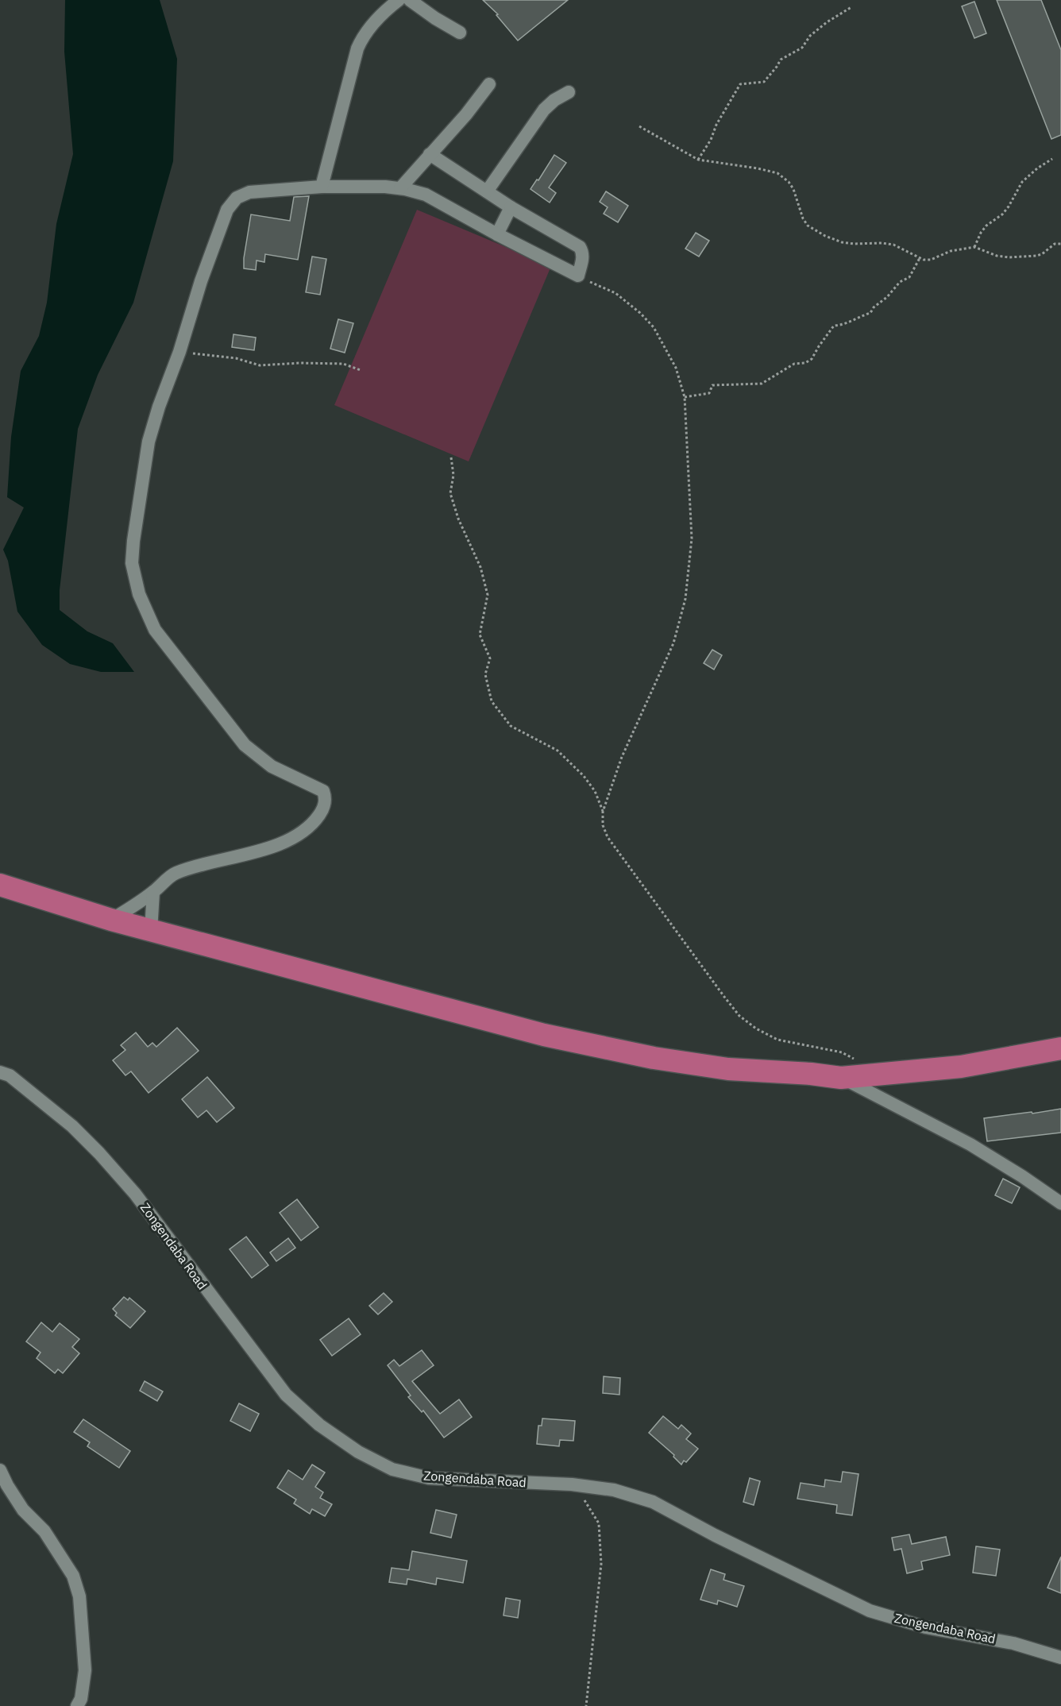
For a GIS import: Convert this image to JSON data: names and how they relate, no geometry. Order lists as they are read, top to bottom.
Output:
{
  "streets": {
    "street": ["Zongendaba Road"]
  }
}
